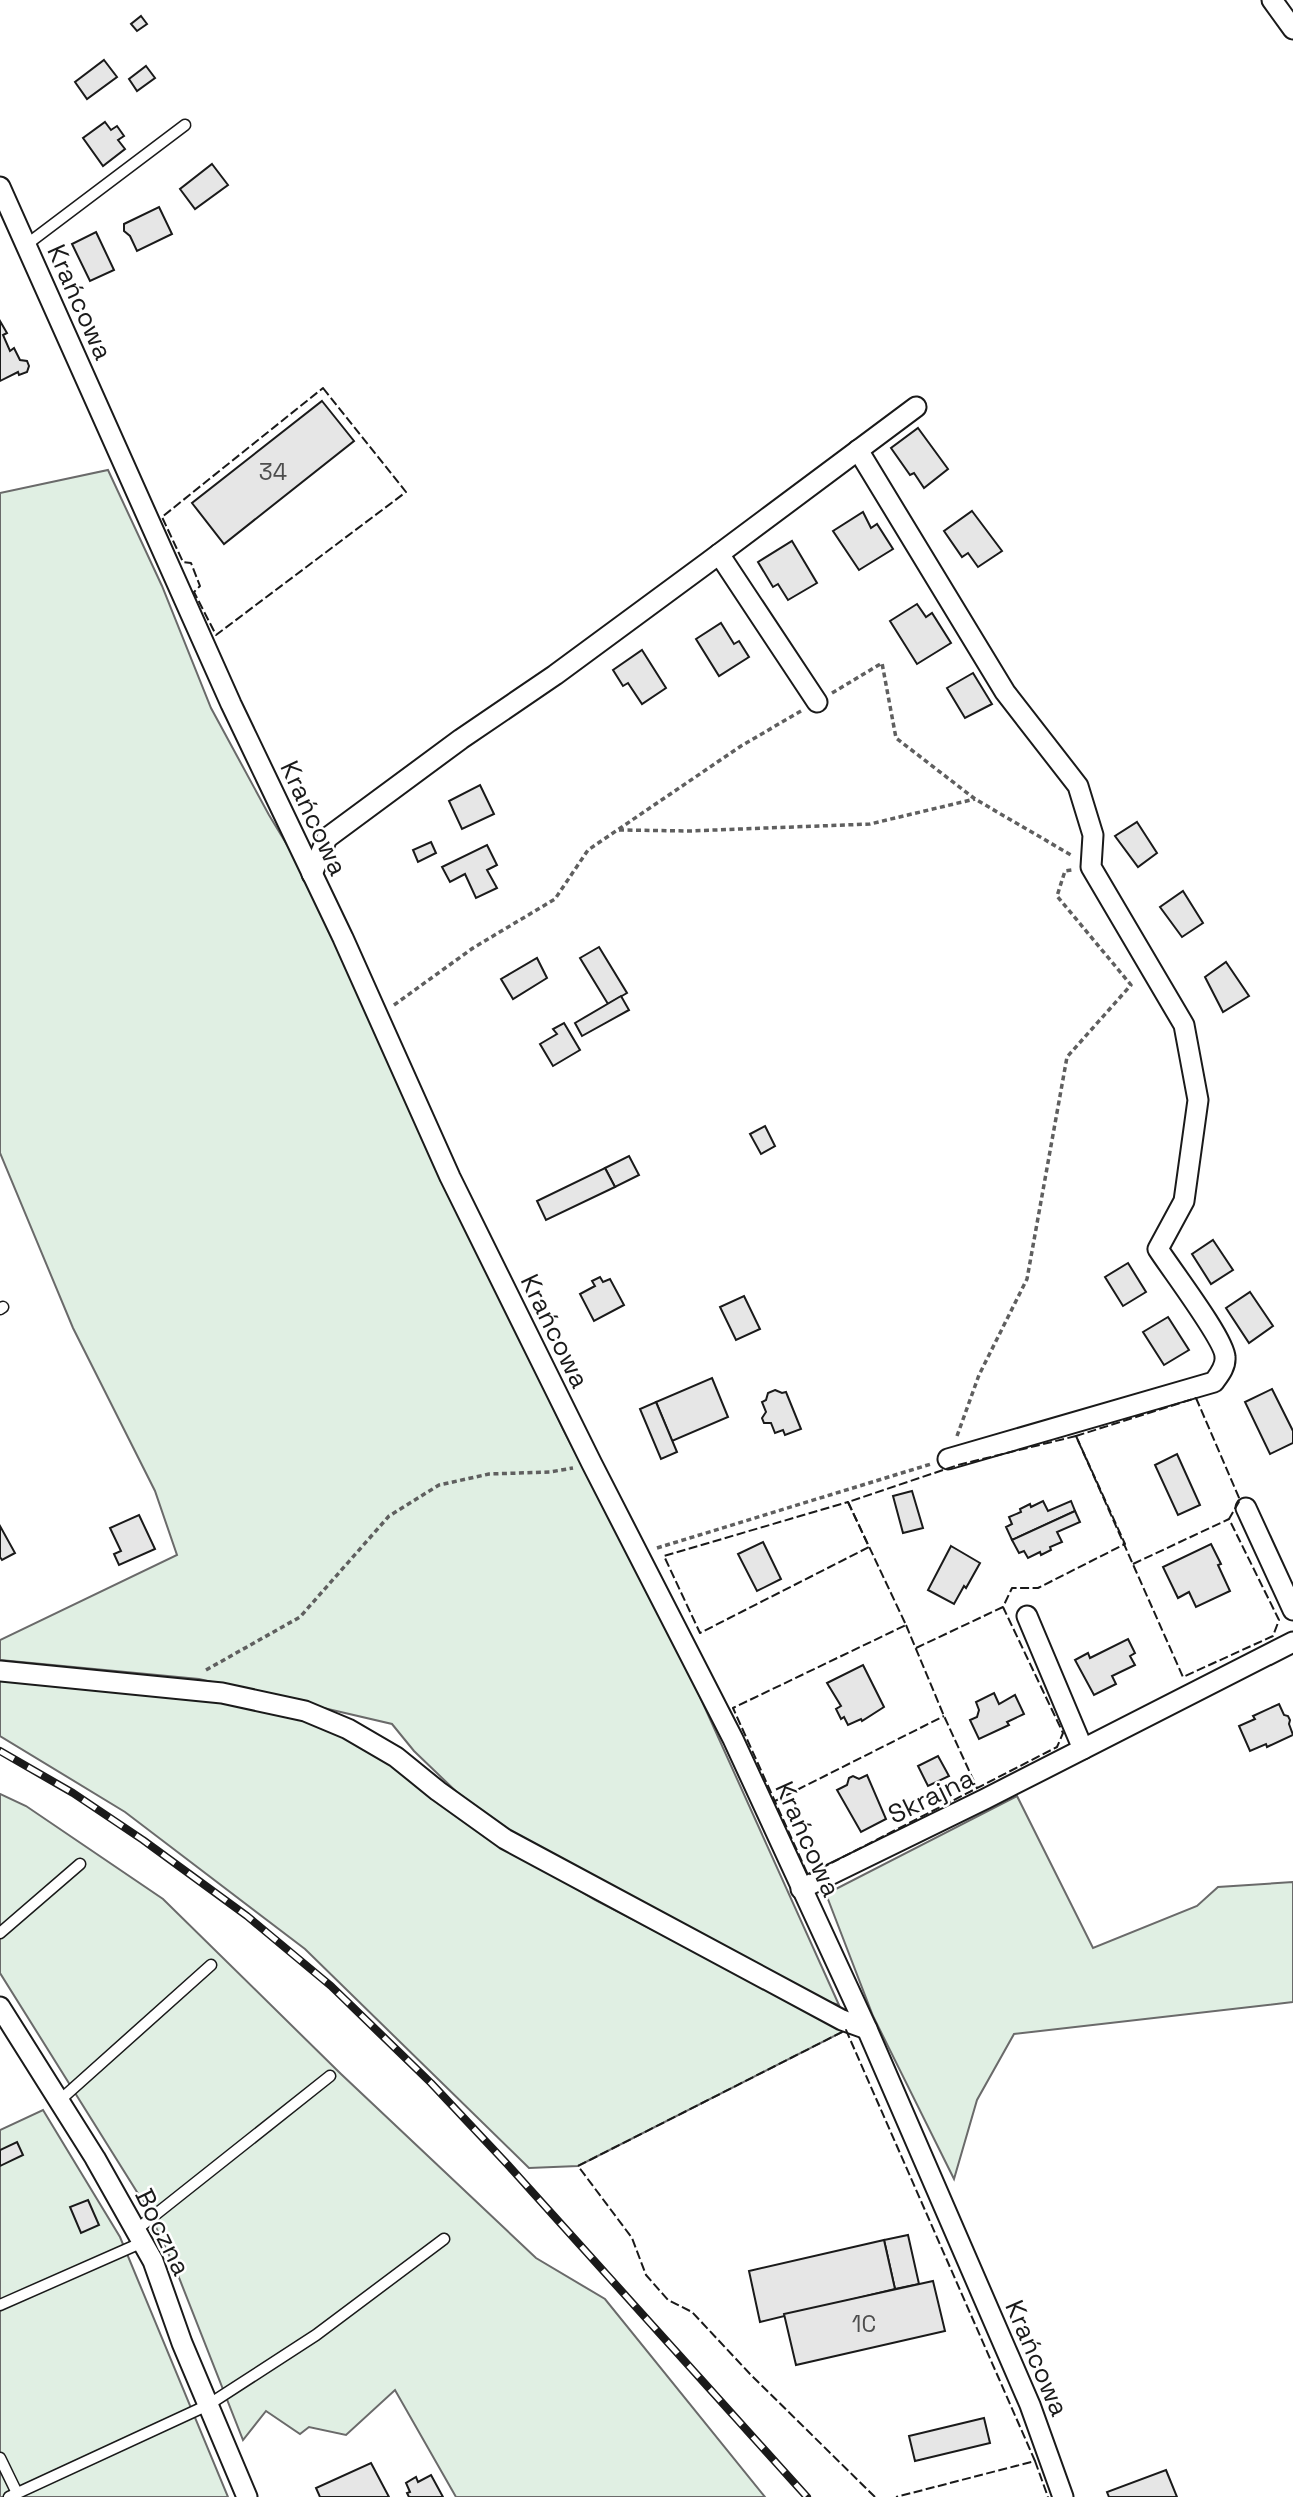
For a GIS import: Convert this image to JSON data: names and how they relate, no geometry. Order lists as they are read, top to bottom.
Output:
{
  "streets": {
    "street": ["Krańcowa", "Skrajna", "Boczna"]
  },
  "crossings": [
    ["Krańcowa", "Skrajna"]
  ],
  "house_numbers": ["34", "1C"]
}
